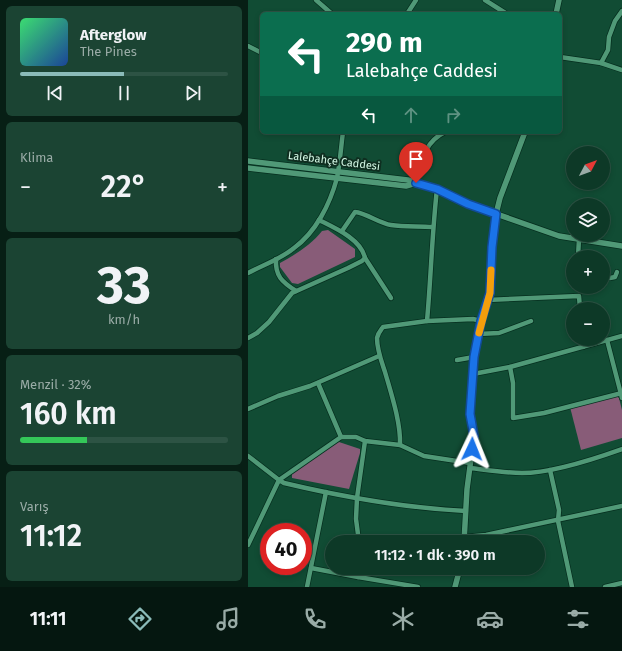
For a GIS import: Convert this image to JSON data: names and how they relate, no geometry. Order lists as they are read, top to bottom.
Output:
{
  "streets": {
    "street": ["Lalebahçe Caddesi"]
  },
  "north": "top right",
  "page": {
    "turn": ["290 m", "Lalebahçe Caddesi"],
    "song": ["Afterglow", "The Pines"],
    "tile": [
      "Klima",
      ["33", "km/h"],
      ["Menzil · 32%", "160 km"],
      ["Varış", "11:12"]
    ],
    "map_buttons": ["+", "−"],
    "heat": ["−", "22°", "+"],
    "limit": "40",
    "trip": "11:12 · 1 dk · 390 m",
    "tabs": "11:11"
  }
}
